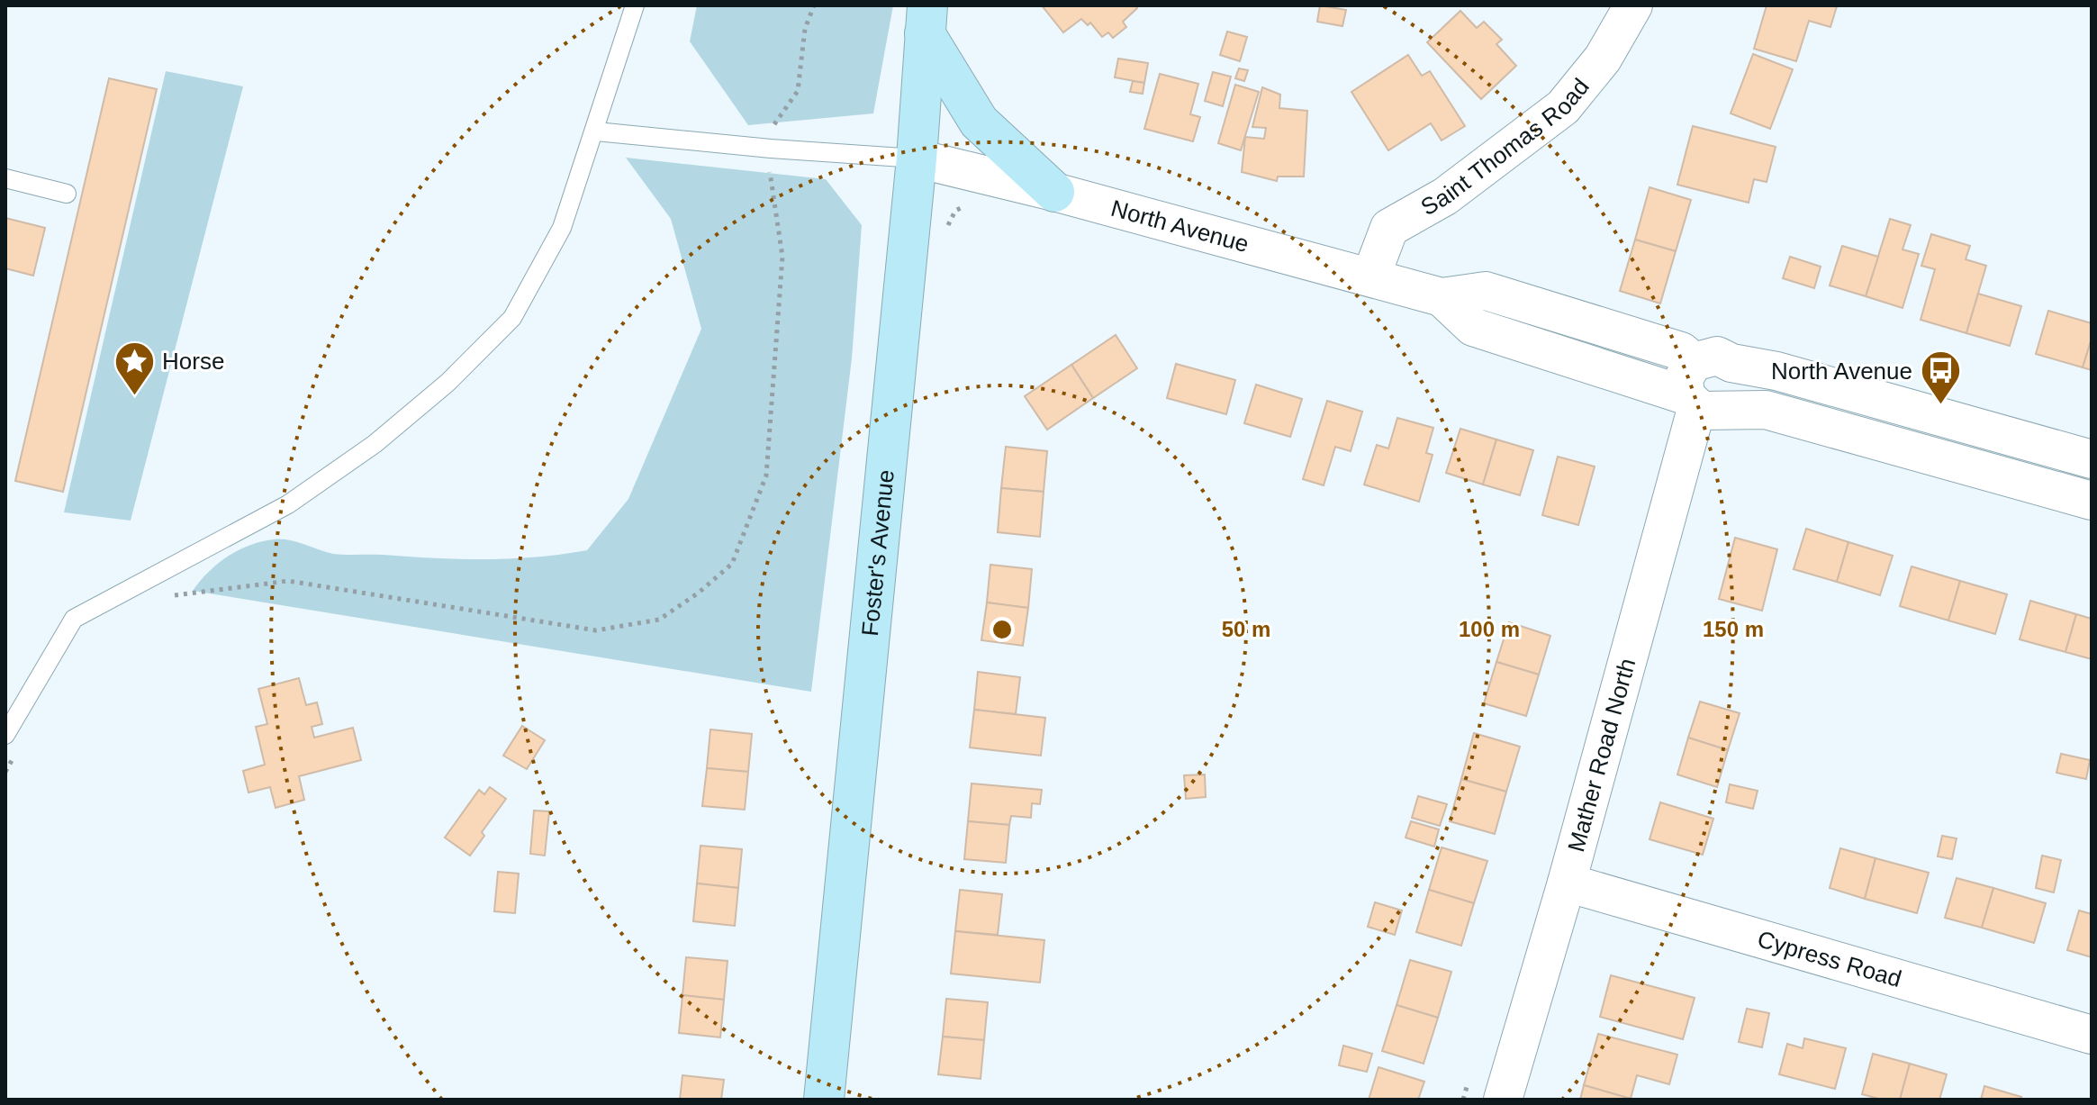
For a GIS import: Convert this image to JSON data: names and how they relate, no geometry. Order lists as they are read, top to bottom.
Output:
{
  "streets": {
    "main road": ["Foster's Avenue"],
    "street": [
      "Saint Thomas Road",
      "North Avenue",
      "Mather Road North",
      "Cypress Road"
    ]
  },
  "crossings": [
    ["Saint Thomas Road", "North Avenue"],
    ["North Avenue", "Foster's Avenue"],
    ["North Avenue", "Mather Road North"],
    ["Mather Road North", "Cypress Road"]
  ],
  "places": {
    "place": ["Horse"],
    "bus stop": ["North Avenue"]
  },
  "rings": ["50 m", "100 m", "150 m"]
}
